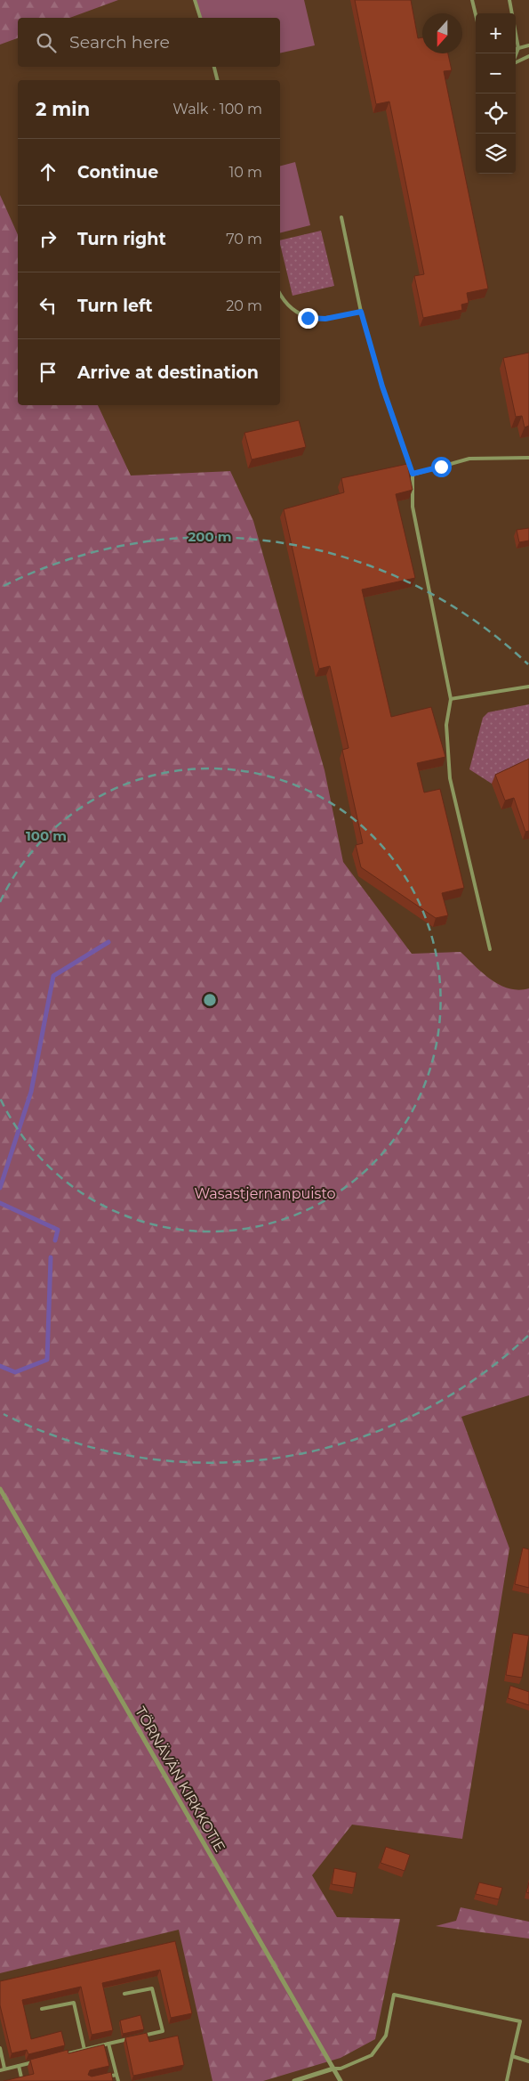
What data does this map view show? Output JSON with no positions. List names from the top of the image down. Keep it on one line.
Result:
{"streets":{"street":["TÖRNÄVÄN KIRKKOTIE"]},"parks":["Wasastjernanpuisto"],"north":"bottom","page":{"map_buttons":["+","−"],"search":"Search here","heading":["2 min","Walk · 100 m"],"list":[["Continue","10 m"],["Turn right","70 m"],["Turn left","20 m"],"Arrive at destination"]},"rings":["200 m","100 m"]}
